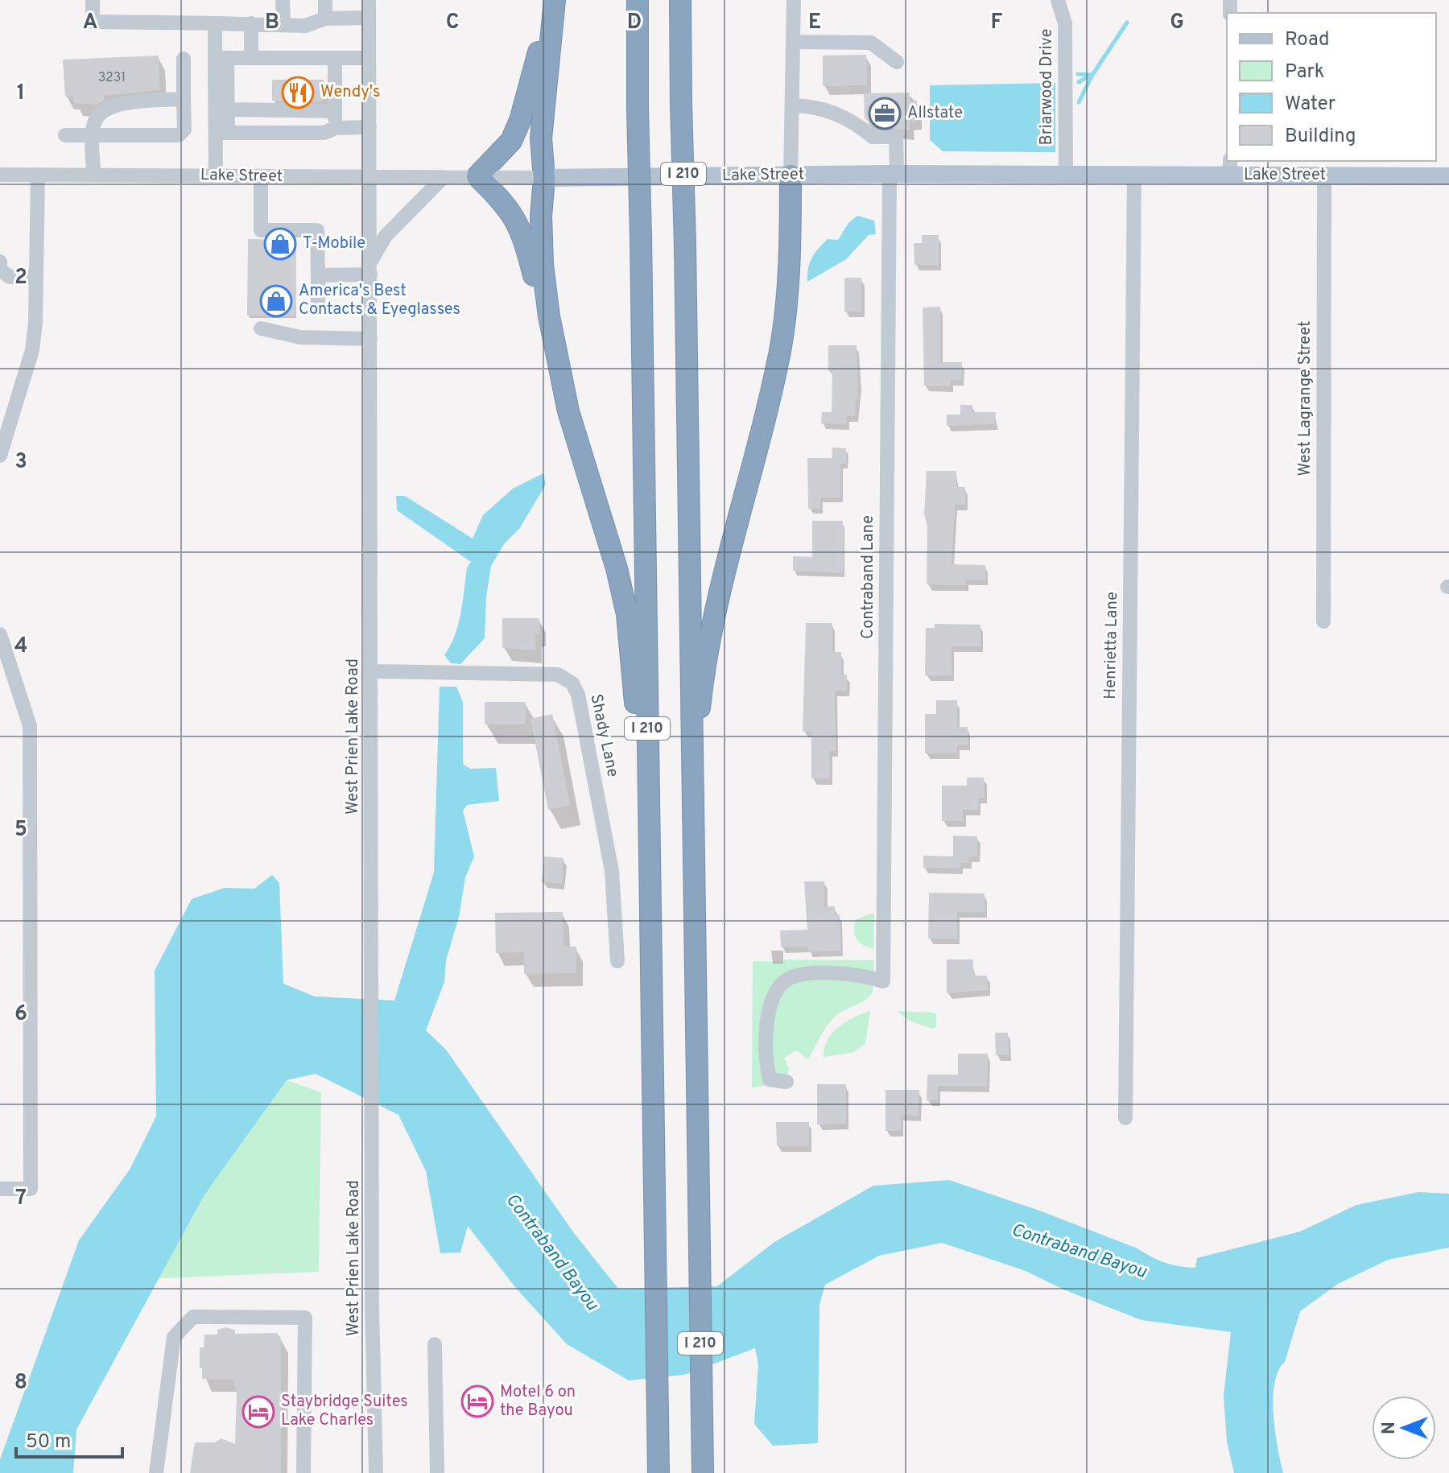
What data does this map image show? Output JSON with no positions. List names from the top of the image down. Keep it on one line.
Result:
{"streets":{"highway":["I 210"],"main road":["Lake Street"],"street":["Briarwood Drive","West Lagrange Street","Contraband Lane","Henrietta Lane","Shady Lane","West Prien Lake Road"]},"crossings":[["Briarwood Drive","Lake Street"],["Lake Street","West Lagrange Street"],["Lake Street","Contraband Lane"],["Lake Street","Henrietta Lane"],["Lake Street","West Prien Lake Road"],["Shady Lane","West Prien Lake Road"]],"water":["Contraband Bayou"],"places":{"restaurant":["Wendy's"],"office":["Allstate"],"shop":["T-Mobile","America's Best Contacts & Eyeglasses"],"hotel":["Motel 6 on the Bayou","Staybridge Suites Lake Charles"]},"house_numbers":["3231"],"legend":["Road","Park","Water","Building"],"scale_bar":"50 m","north":"left","grid":{"columns":["A","B","C","D","E","F","G"],"rows":["1","2","3","4","5","6","7","8"]}}
